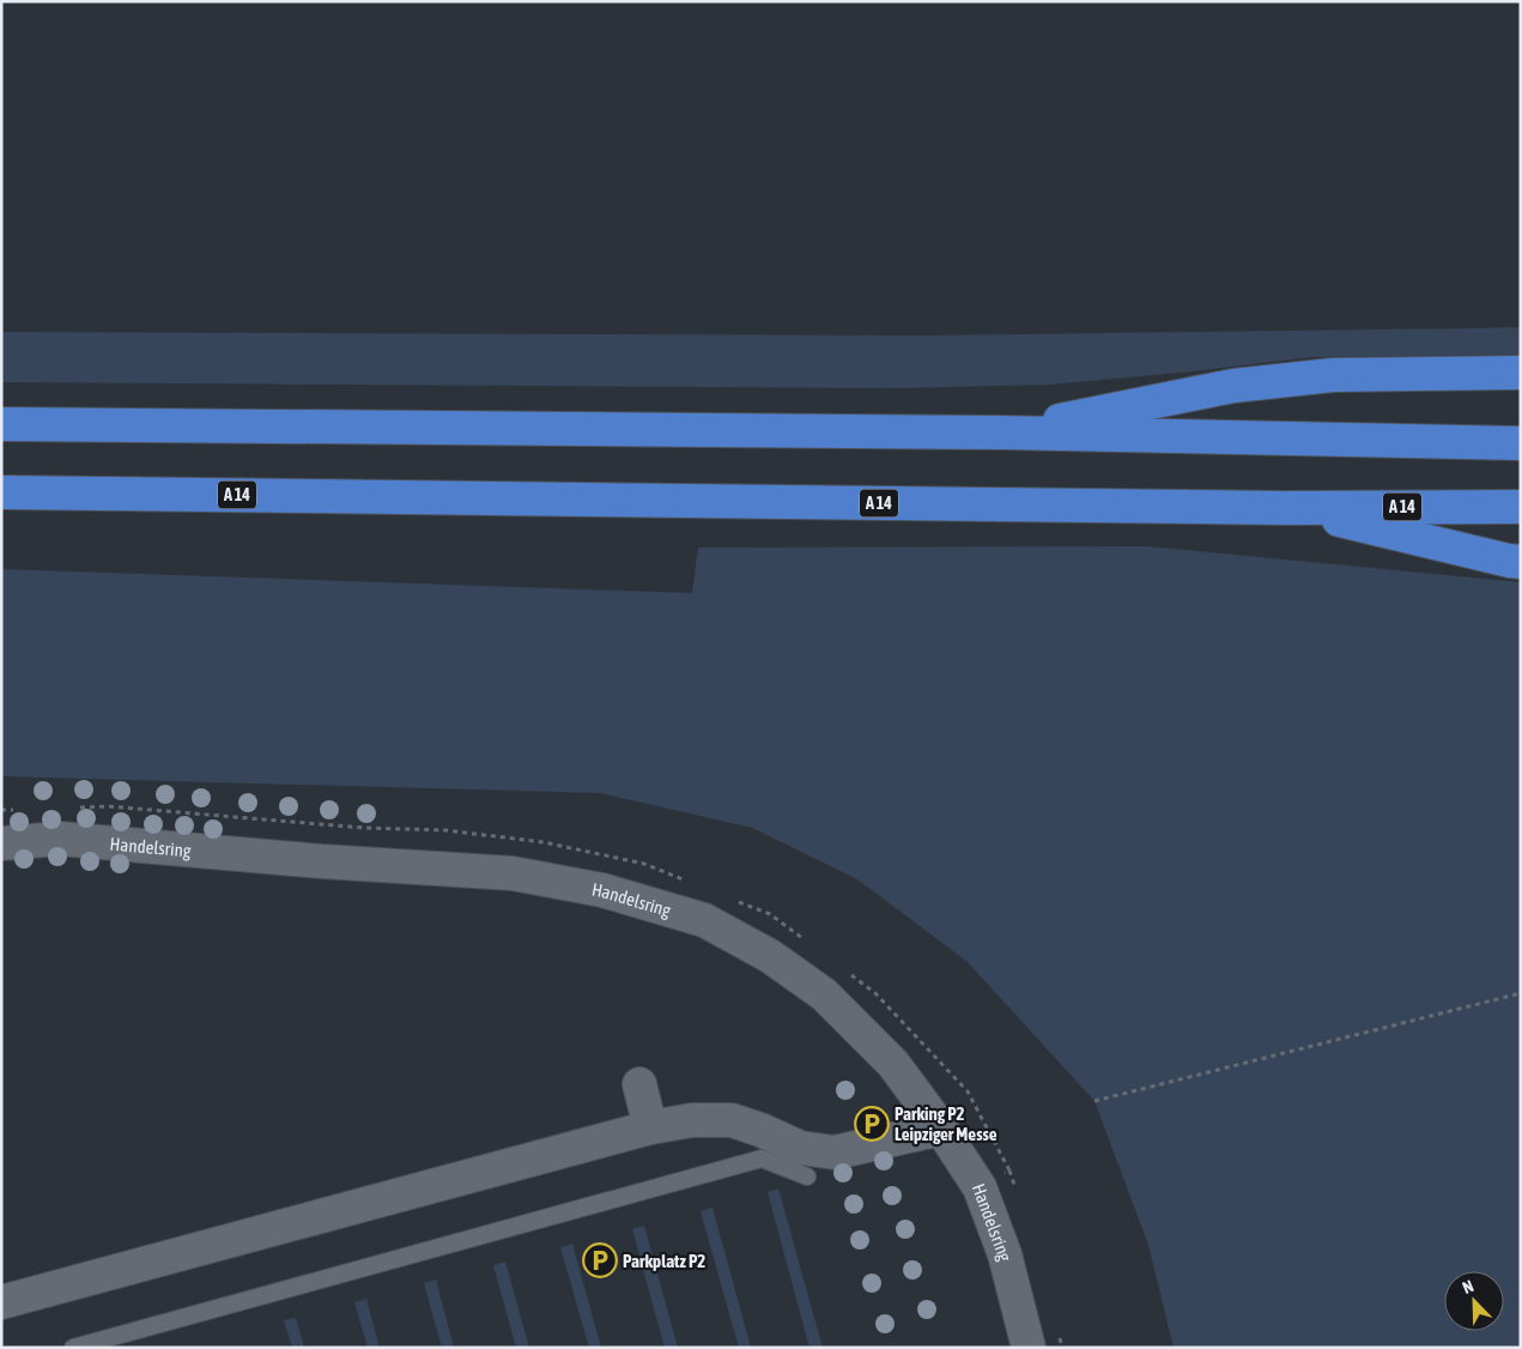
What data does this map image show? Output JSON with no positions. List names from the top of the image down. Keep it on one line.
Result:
{"streets":{"highway":["A 14"],"main road":["Handelsring"]},"places":{"parking":["Parking P2 Leipziger Messe","Parkplatz P2"]},"north":"top left"}
